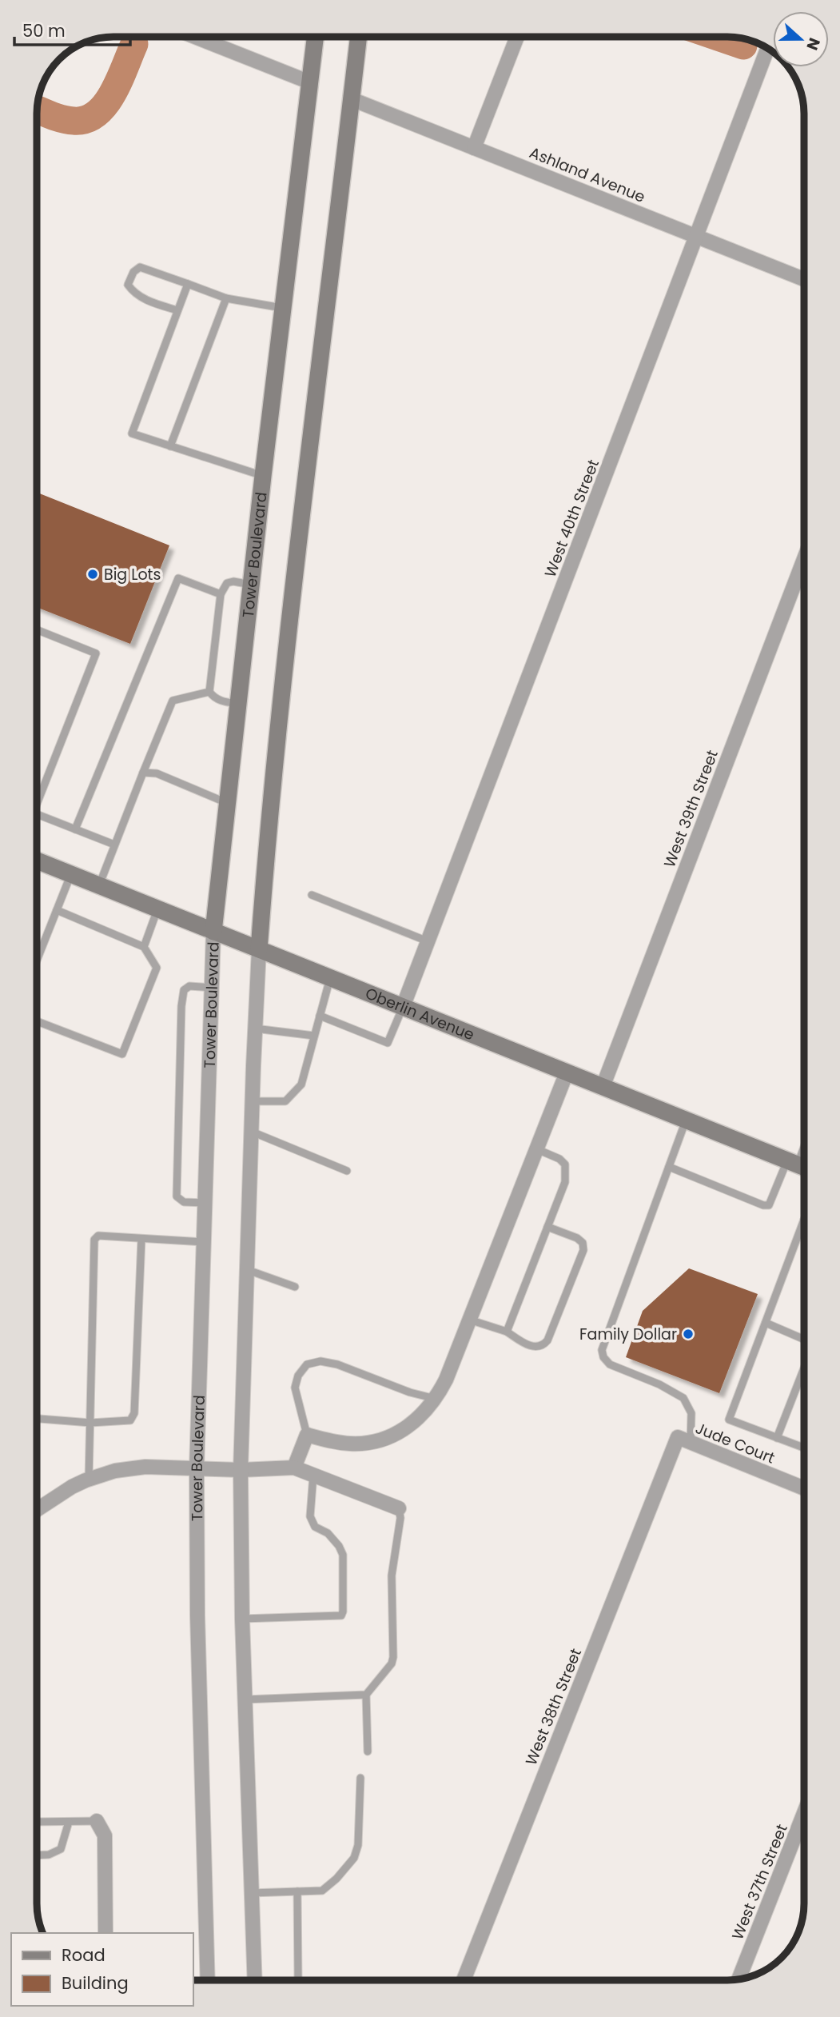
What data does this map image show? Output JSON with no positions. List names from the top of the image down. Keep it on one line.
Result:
{"streets":{"street":["Ashland Avenue","West 40th Street","Tower Boulevard","West 39th Street","Oberlin Avenue","Jude Court","West 38th Street","West 37th Street"]},"crossings":[["Ashland Avenue","West 40th Street"],["West 40th Street","Oberlin Avenue"],["Tower Boulevard","Oberlin Avenue"],["West 39th Street","Oberlin Avenue"],["Jude Court","West 38th Street"]],"places":["Big Lots","Family Dollar"],"legend":["Road","Building"],"scale_bar":"50 m","north":"right"}
